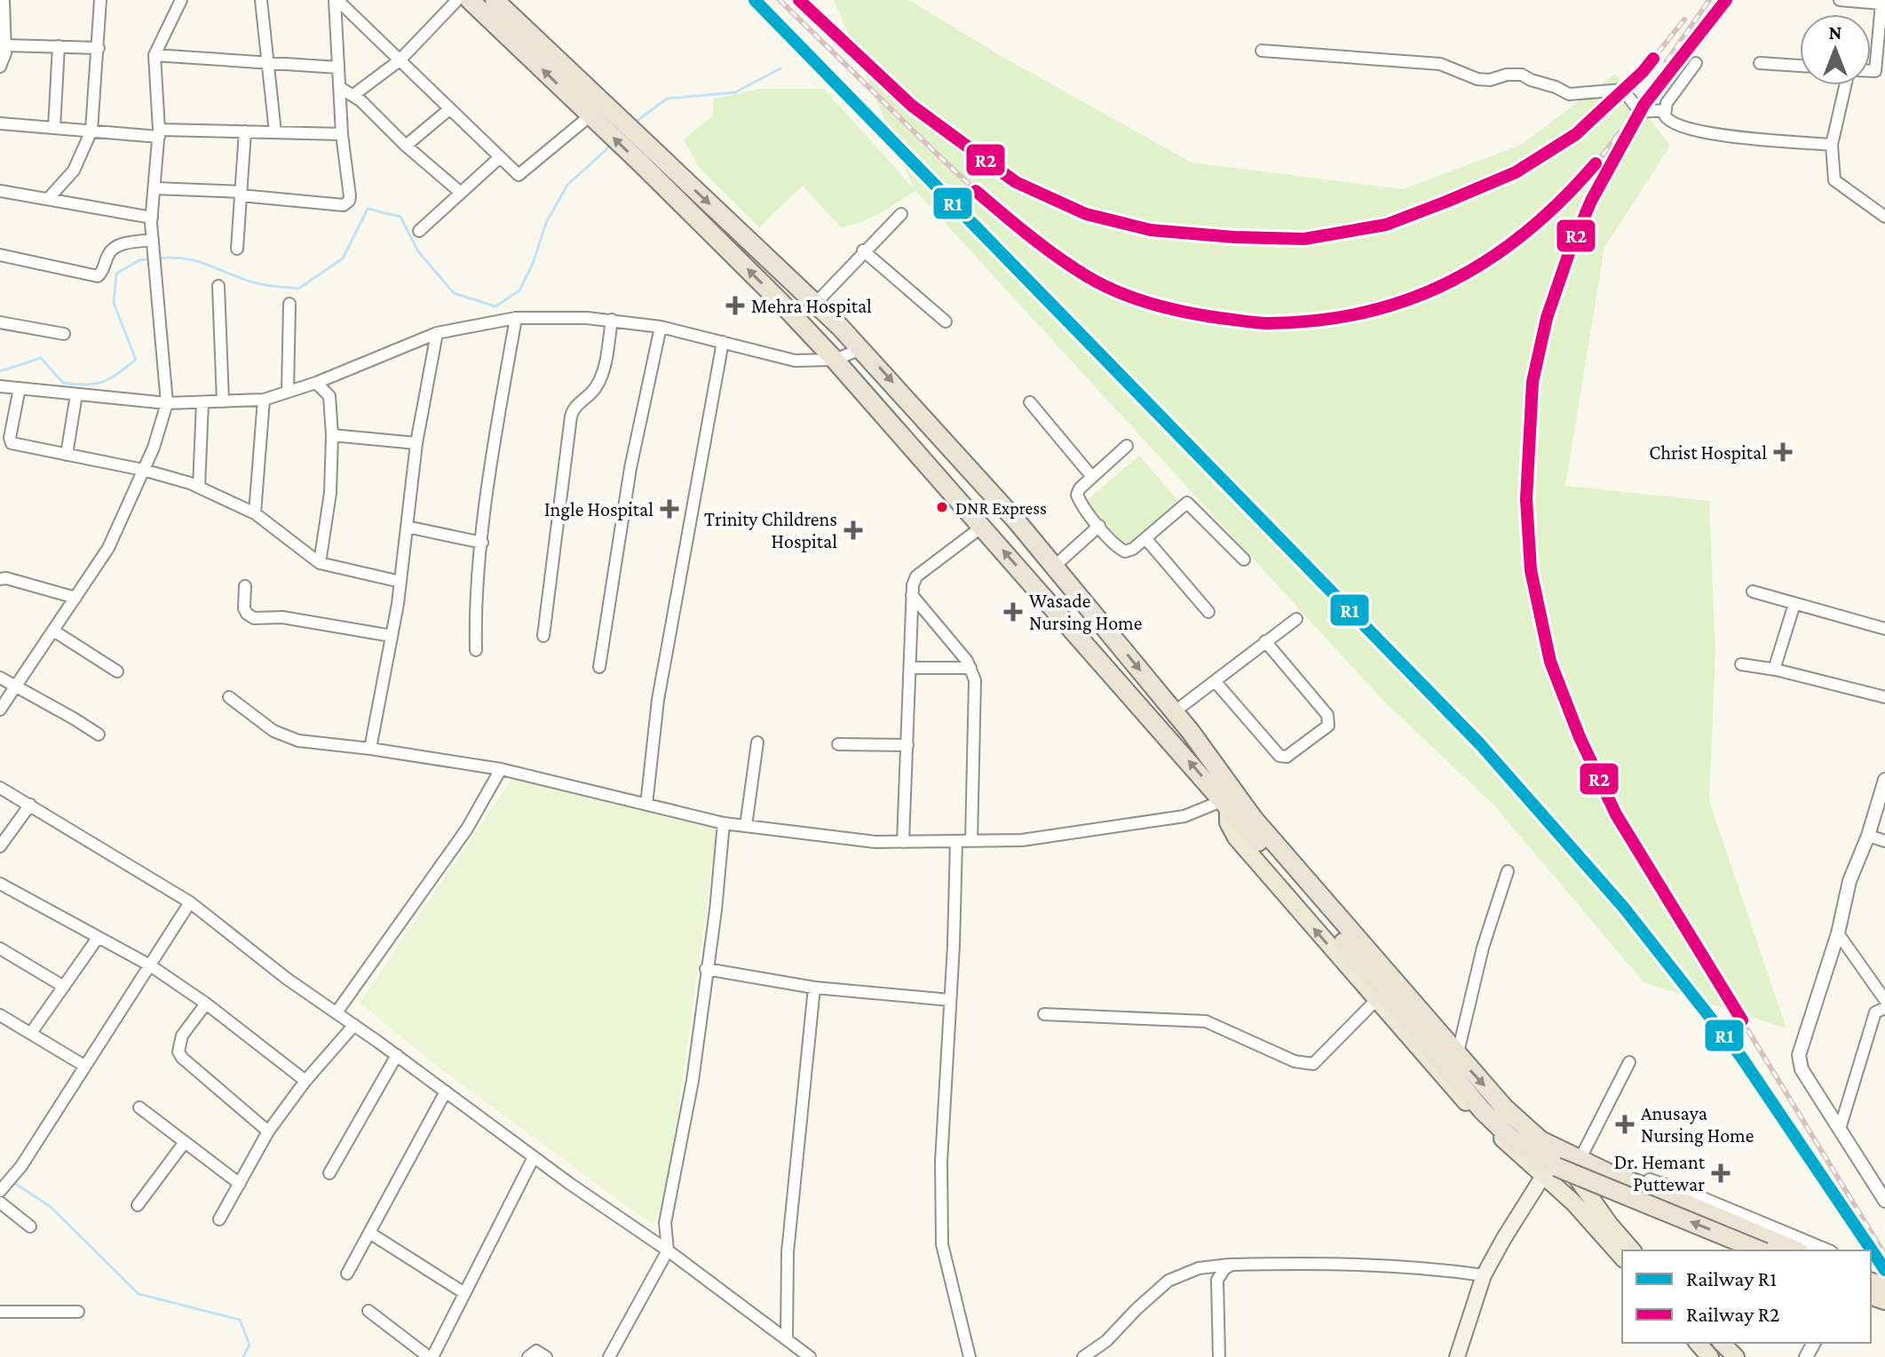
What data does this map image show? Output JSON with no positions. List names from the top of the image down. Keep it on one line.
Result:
{"places":{"health":["Mehra Hospital","Christ Hospital","Ingle Hospital","Trinity Childrens Hospital","Wasade Nursing Home","Anusaya Nursing Home","Dr. Hemant Puttewar"],"other":["DNR Express"]},"lines":["rail line R1","rail line R2"],"legend":["Railway R1","Railway R2"],"north":"top"}
